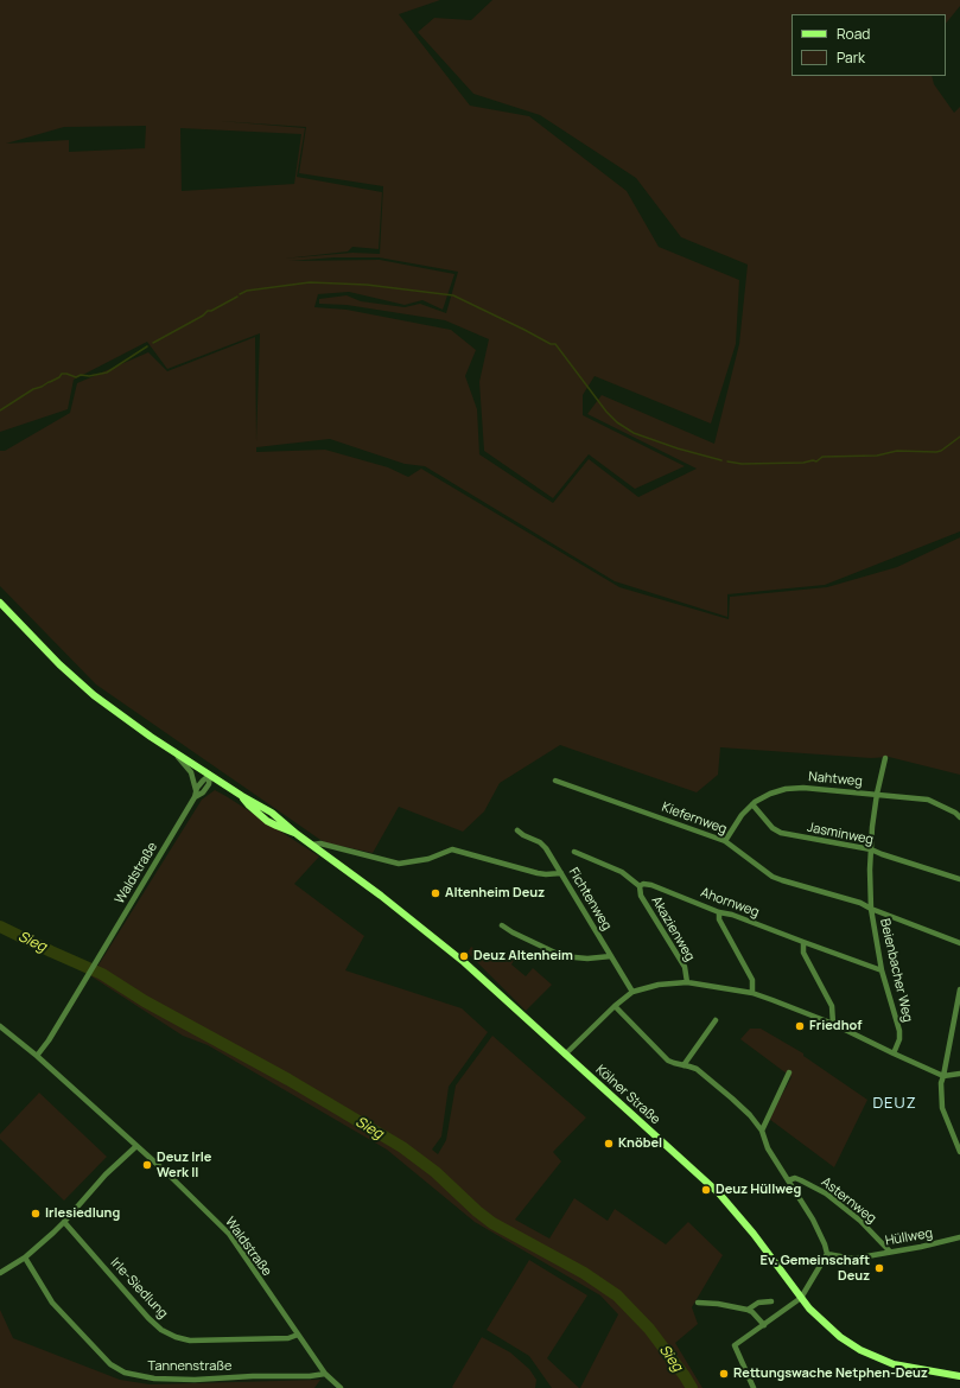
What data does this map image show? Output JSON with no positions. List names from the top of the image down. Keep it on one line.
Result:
{"streets":{"main road":["Kölner Straße"],"street":["Nahtweg","Kiefernweg","Jasminweg","Waldstraße","Fichtenweg","Ahornweg","Akazienweg","Beienbacher Weg","Asternweg","Hüllweg","Irle-Siedlung","Tannenstraße"]},"crossings":[["Nahtweg","Kiefernweg"],["Nahtweg","Jasminweg"],["Nahtweg","Beienbacher Weg"],["Kiefernweg","Beienbacher Weg"],["Jasminweg","Beienbacher Weg"],["Waldstraße","Kölner Straße"],["Waldstraße","Irle-Siedlung"],["Waldstraße","Tannenstraße"],["Ahornweg","Akazienweg"],["Ahornweg","Beienbacher Weg"],["Asternweg","Hüllweg"]],"districts":["DEUZ"],"water":["Sieg"],"places":["Altenheim Deuz","Deuz Altenheim","Friedhof","Knöbel","Deuz Irle Werk II","Deuz Hüllweg","Irlesiedlung","Ev. Gemeinschaft Deuz","Rettungswache Netphen-Deuz"],"legend":["Road","Park"]}
